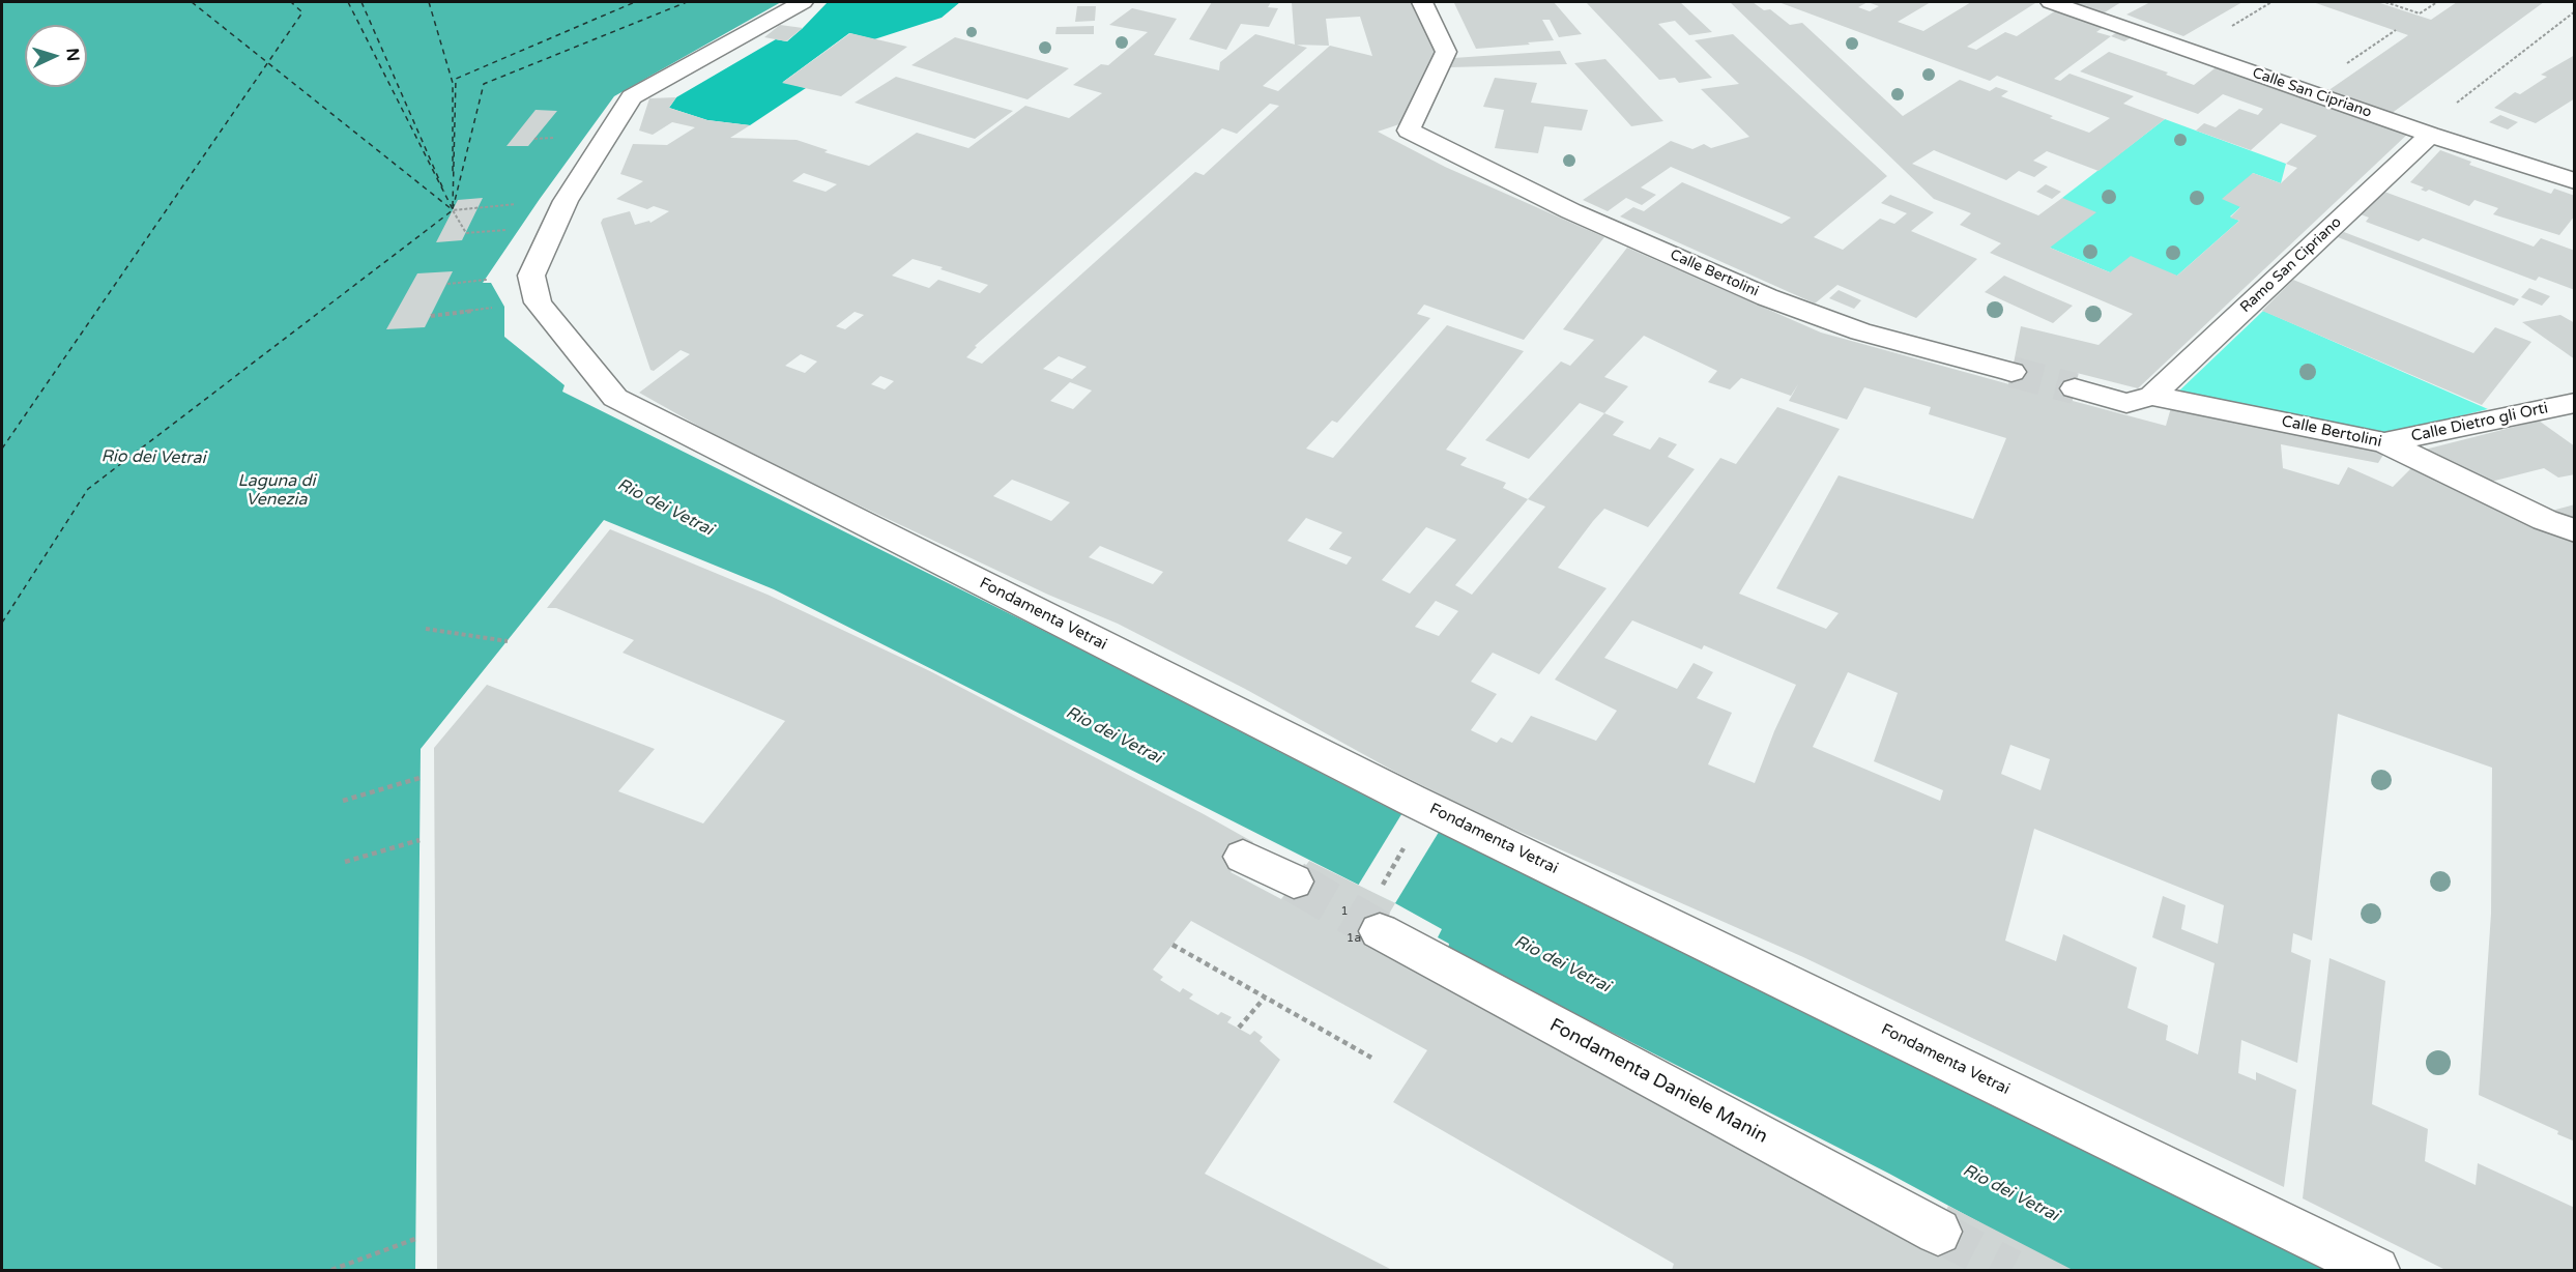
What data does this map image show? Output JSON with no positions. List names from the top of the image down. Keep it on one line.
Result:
{"streets":{"street":["Calle San Cipriano","Ramo San Cipriano","Calle Bertolini","Calle Dietro gli Orti","Fondamenta Vetrai","Fondamenta Daniele Manin"]},"crossings":[["Calle San Cipriano","Ramo San Cipriano"],["Ramo San Cipriano","Calle Bertolini"],["Calle Bertolini","Calle Dietro gli Orti"]],"water":["Rio dei Vetrai","Laguna di Venezia"],"house_numbers":["1","1a"],"north":"right"}
